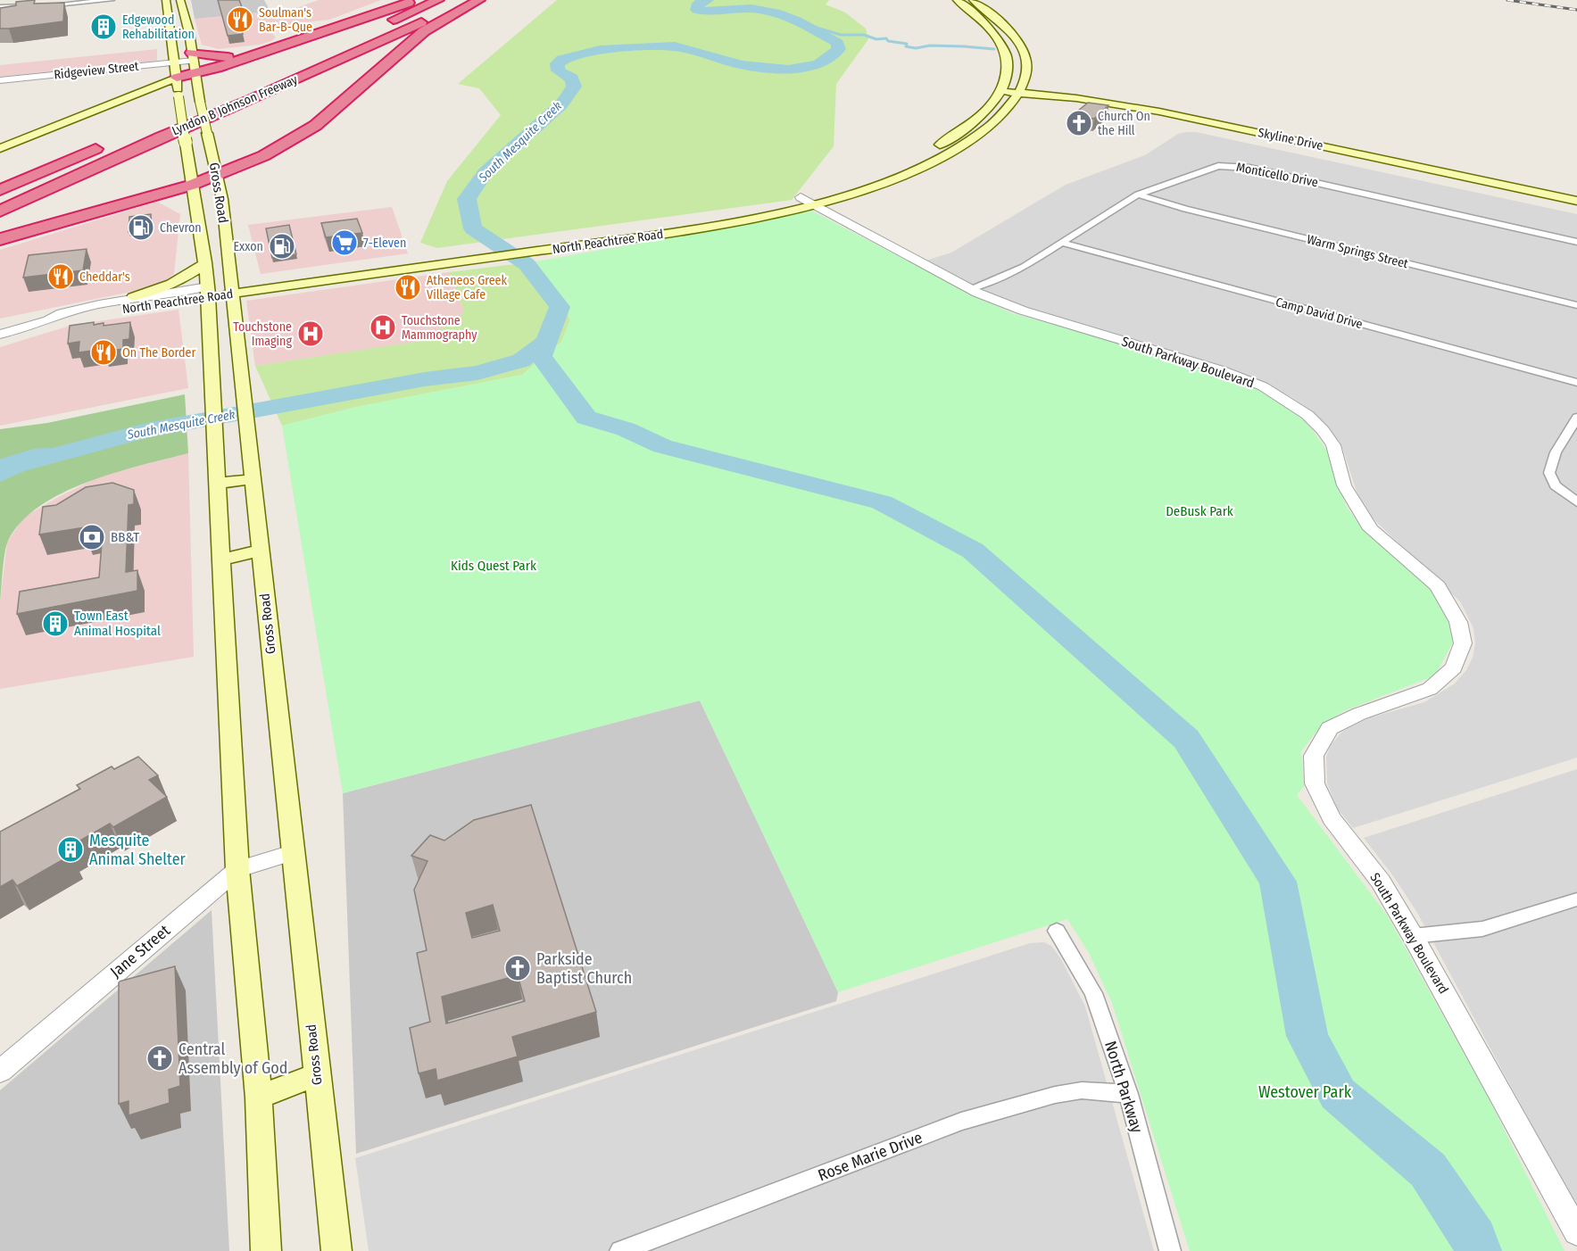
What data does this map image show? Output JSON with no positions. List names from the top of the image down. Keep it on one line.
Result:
{"streets":{"highway":["Lyndon B Johnson Freeway"],"main road":["Skyline Drive","Gross Road","North Peachtree Road"],"street":["Ridgeview Street","Monticello Drive","Warm Springs Street","Camp David Drive","South Parkway Boulevard","Jane Street","North Parkway","Rose Marie Drive"]},"crossings":[["Ridgeview Street","Gross Road"],["Skyline Drive","North Peachtree Road"],["Monticello Drive","Warm Springs Street"],["Monticello Drive","Camp David Drive"],["Monticello Drive","South Parkway Boulevard"],["Gross Road","North Peachtree Road"],["Gross Road","Jane Street"],["North Peachtree Road","South Parkway Boulevard"],["North Parkway","Rose Marie Drive"]],"water":["South Mesquite Creek"],"parks":["DeBusk Park","Kids Quest Park","Westover Park"],"places":{"restaurant":["Soulman's Bar-B-Que","Cheddar's","Atheneos Greek Village Cafe","On The Border"],"building":["Edgewood Rehabilitation","Town East Animal Hospital","Mesquite Animal Shelter"],"church":["Church On the Hill","Parkside Baptist Church","Central Assembly of God"],"fuel station":["Chevron","Exxon"],"supermarket":["7-Eleven"],"hospital":["Touchstone Mammography","Touchstone Imaging"],"bank":["BB&T"]}}
